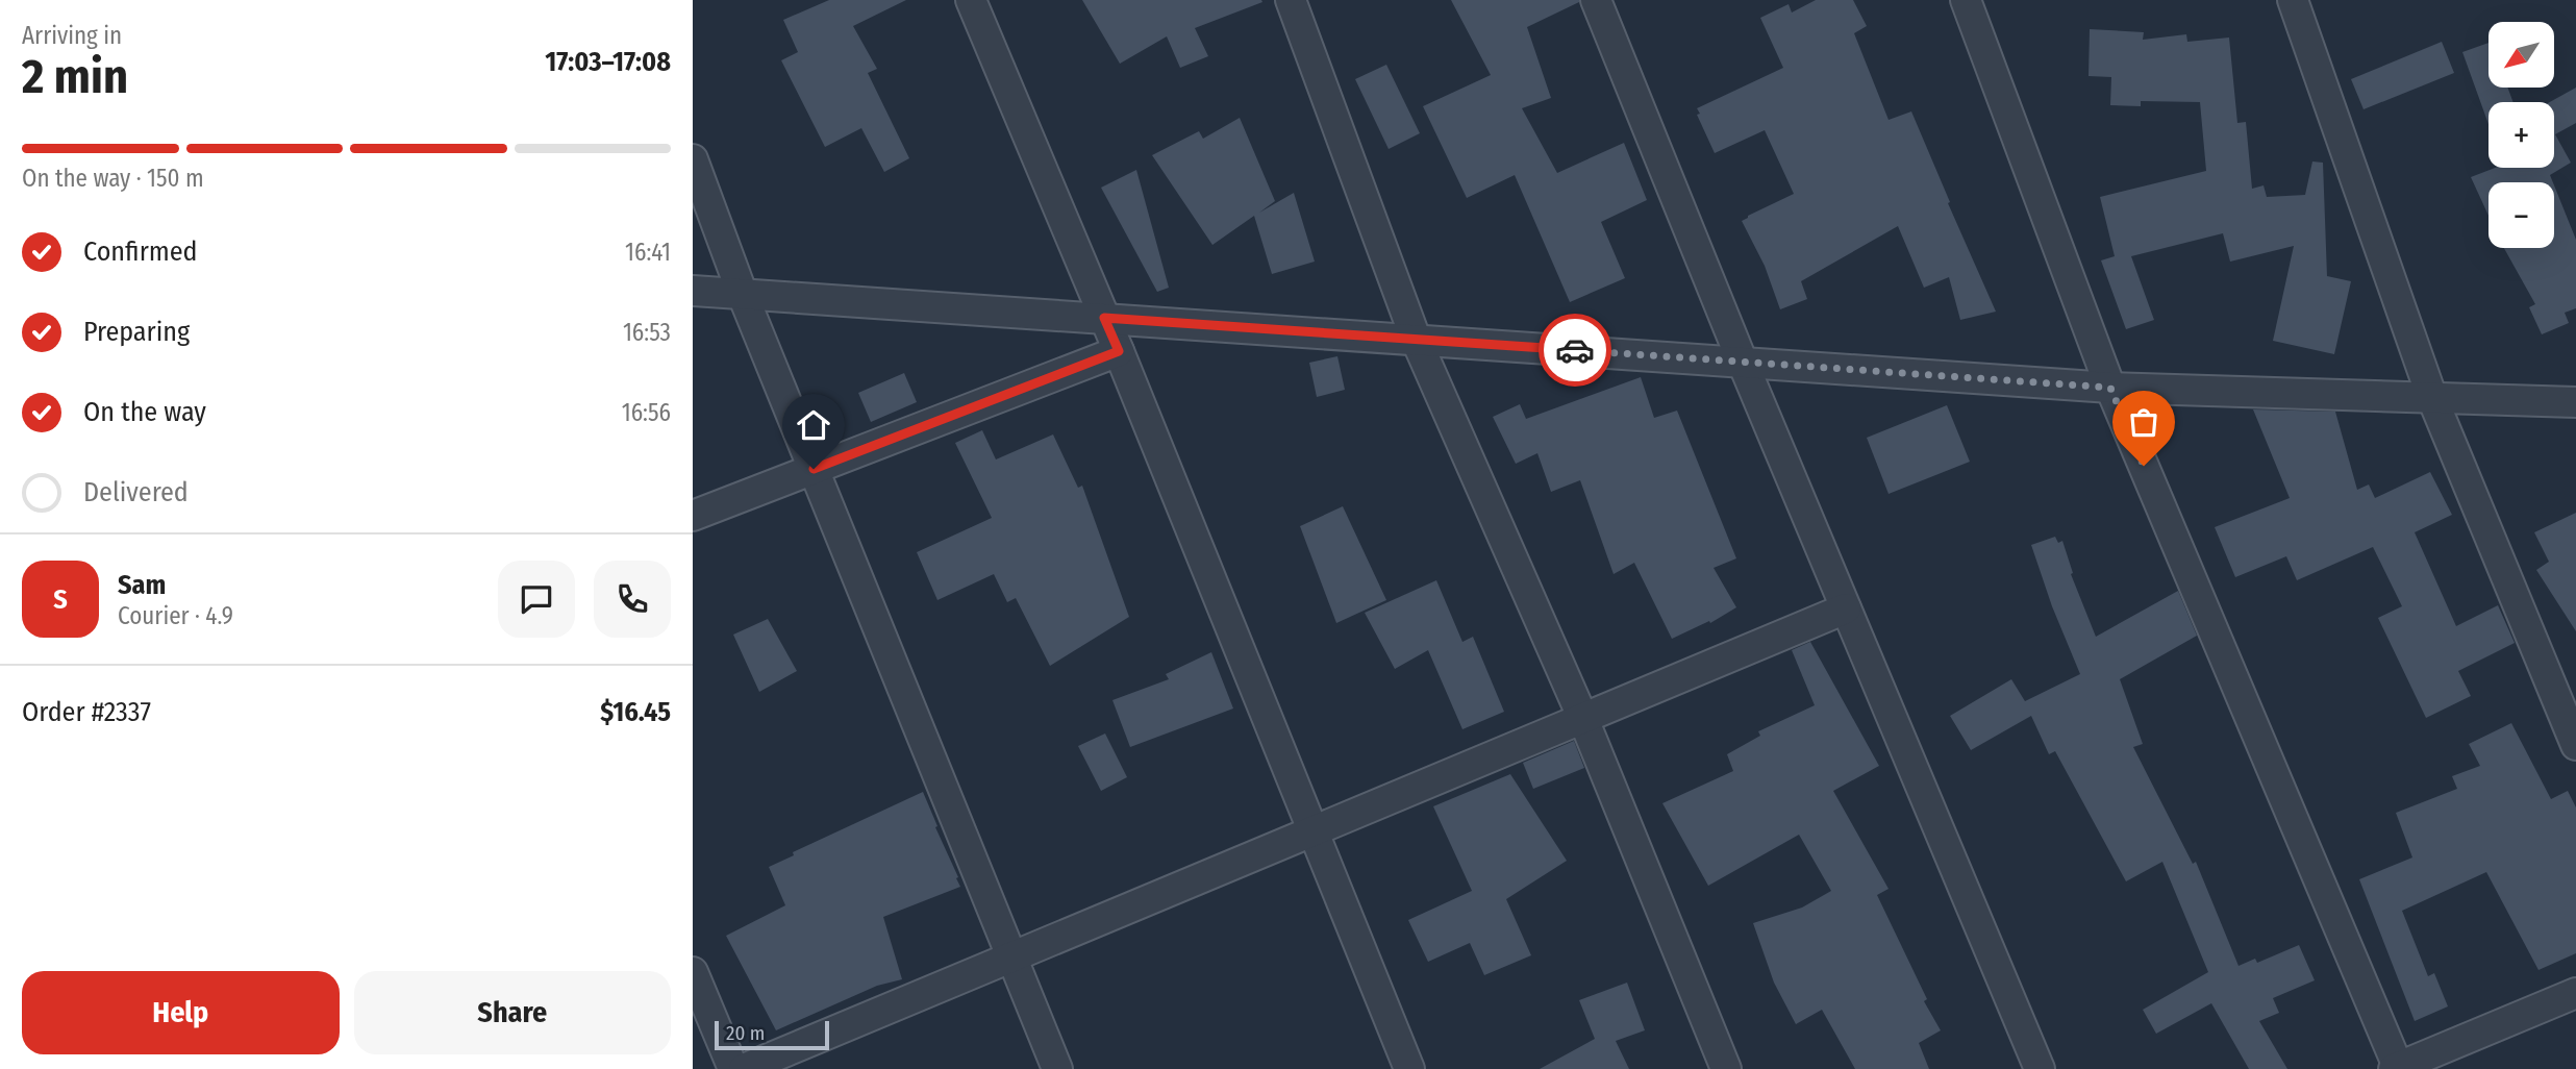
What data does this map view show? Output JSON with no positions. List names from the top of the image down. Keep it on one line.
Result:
{"scale_bar":"20 m","north":"bottom left","page":{"heading":["2 min","Arriving in","17:03–17:08"],"panel":["Sam","Courier · 4.9","Order #2337","$16.45"],"map_buttons":["+","−"],"bar":"On the way · 150 m","list":[["Confirmed","16:41"],["Preparing","16:53"],["On the way","16:56"],"Delivered"],"round":"S","buttons":["Help","Share"],"scale":"20 m"}}
